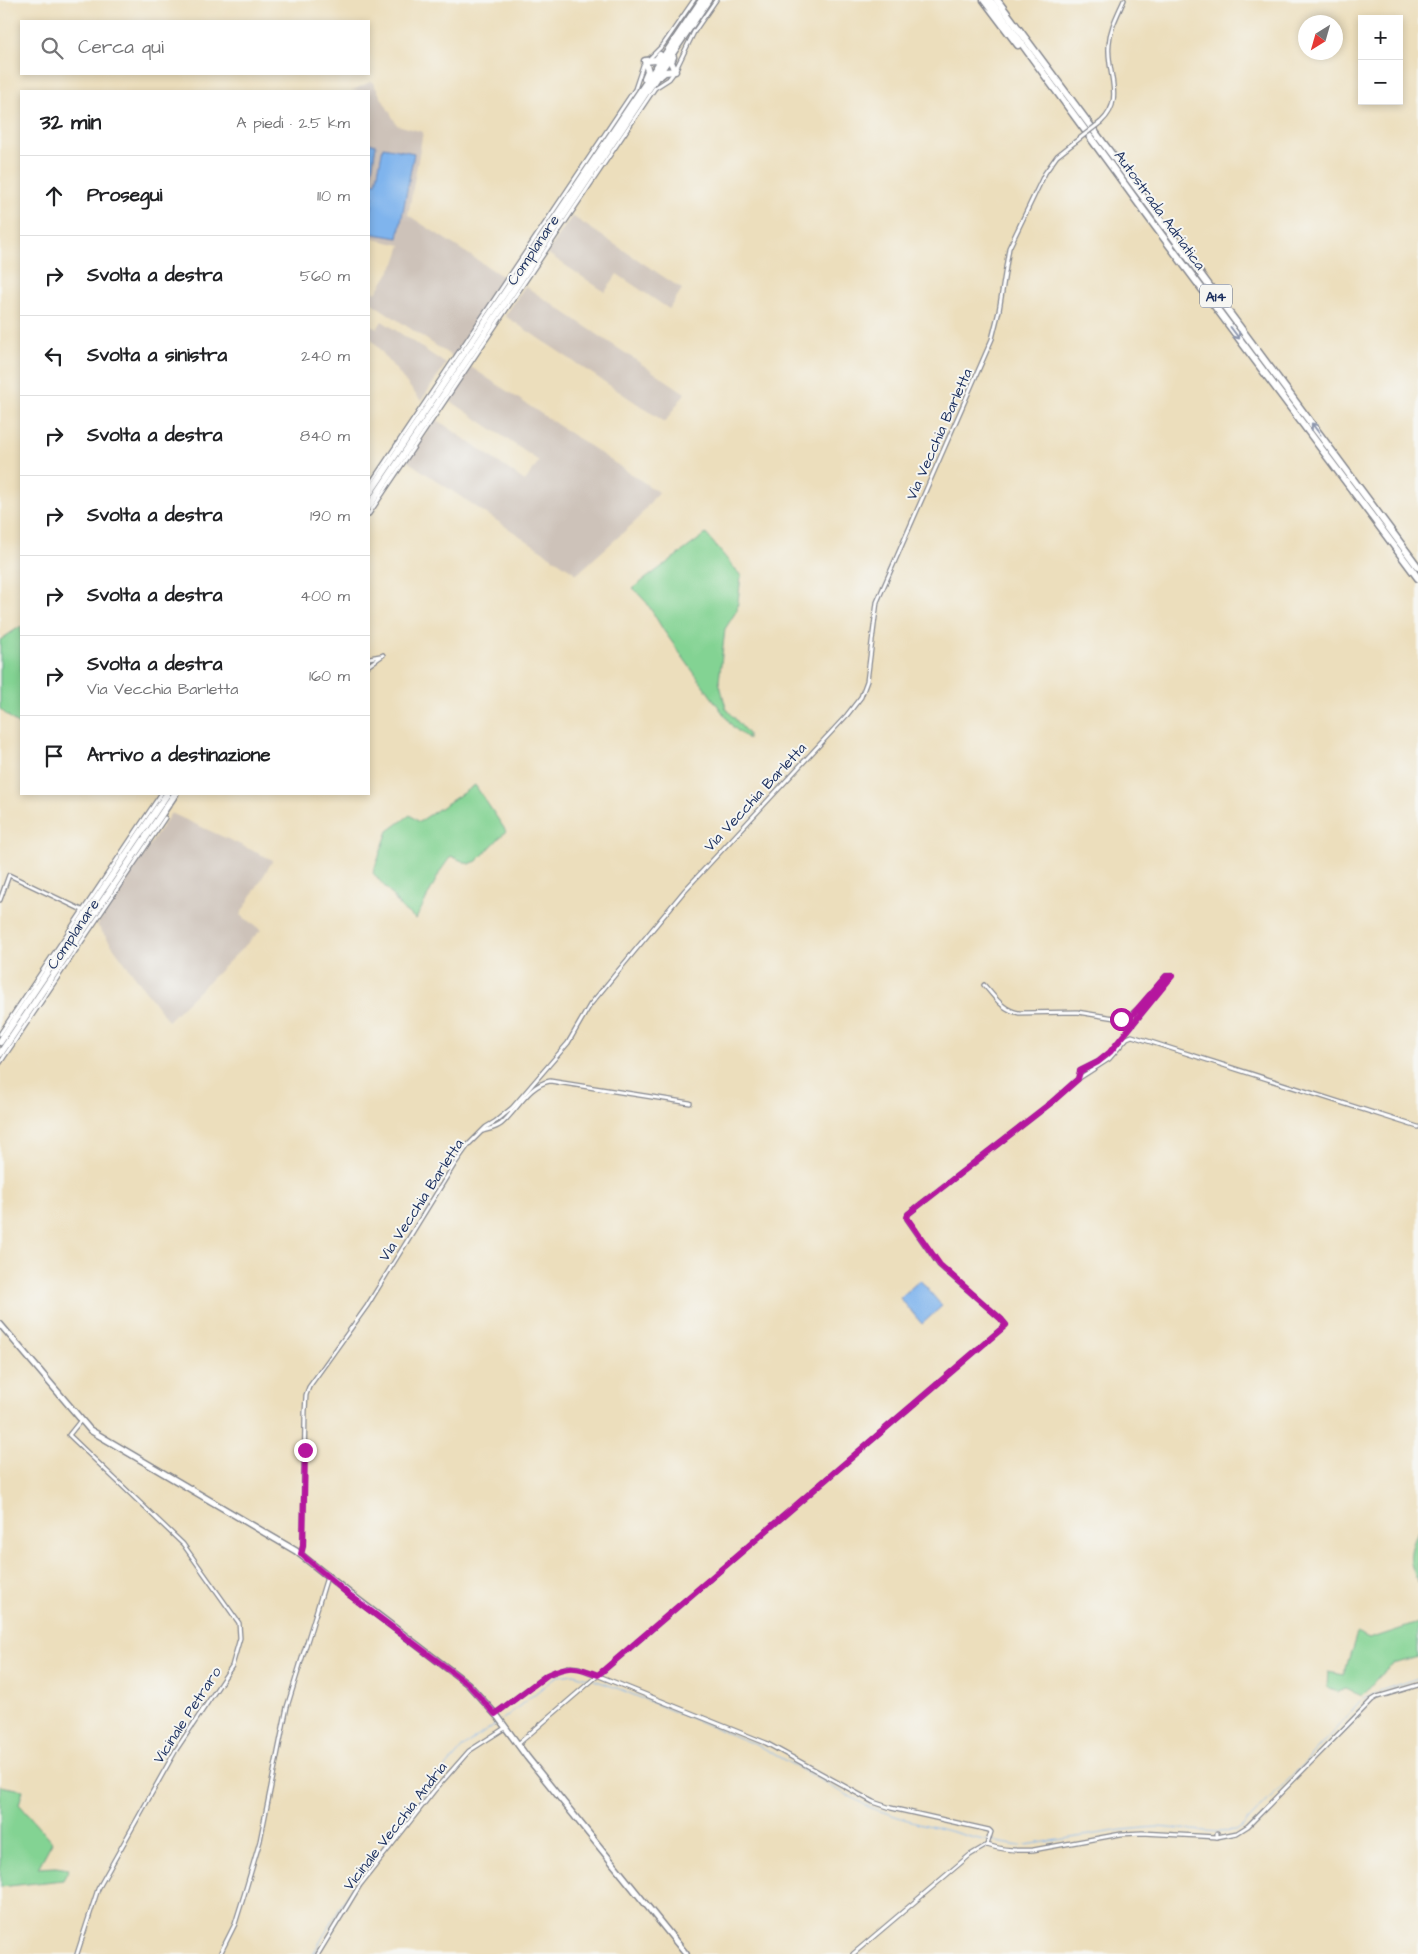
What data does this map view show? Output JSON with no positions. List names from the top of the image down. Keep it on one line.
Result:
{"streets":{"highway":["Autostrada Adriatica","A14"],"street":["Complanare","Via Vecchia Barletta","Vicinale Petraro","Vicinale Vecchia Andria"]},"crossings":[["Autostrada Adriatica","A14"]],"north":"bottom left","page":{"map_buttons":["+","−"],"search":"Cerca qui","heading":["32 min","A piedi · 2.5 km"],"list":[["Prosegui","110 m"],["Svolta a destra","560 m"],["Svolta a sinistra","240 m"],["Svolta a destra","840 m"],["Svolta a destra","190 m"],["Svolta a destra","400 m"],["Svolta a destra","Via Vecchia Barletta","160 m"],"Arrivo a destinazione"]}}
